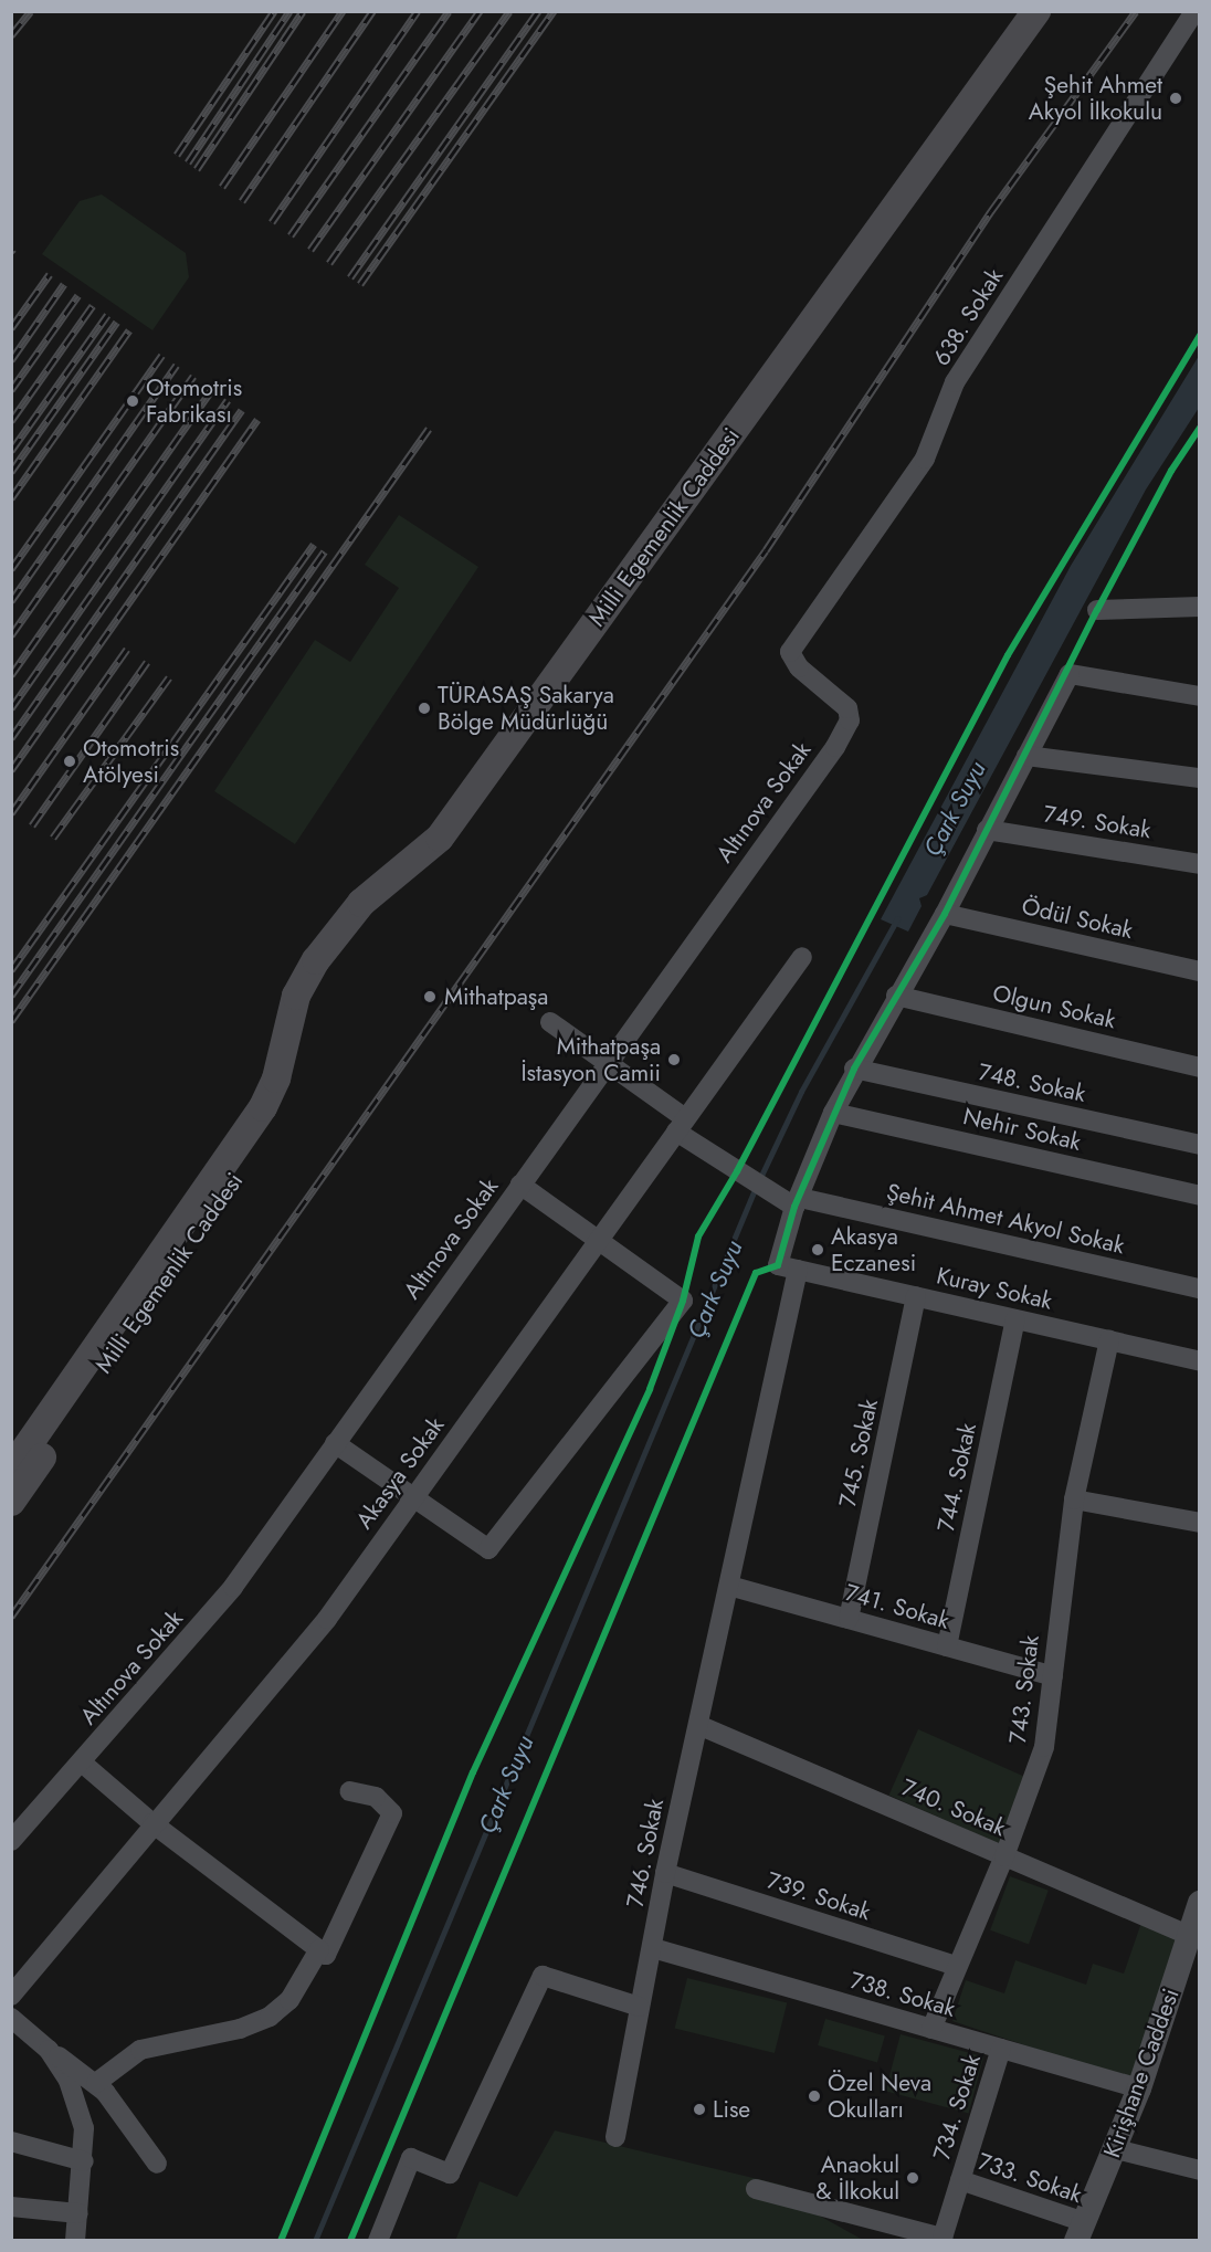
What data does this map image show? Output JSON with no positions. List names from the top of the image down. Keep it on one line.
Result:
{"streets":{"main road":["Milli Egemenlik Caddesi"],"street":["638. Sokak","Altınova Sokak","749. Sokak","Ödül Sokak","Olgun Sokak","748. Sokak","Nehir Sokak","Şehit Ahmet Akyol Sokak","Kuray Sokak","745. Sokak","Akasya Sokak","744. Sokak","741. Sokak","743. Sokak","740. Sokak","746. Sokak","739. Sokak","738. Sokak","Kirişhane Caddesi","734. Sokak","733. Sokak"]},"crossings":[["638. Sokak","Altınova Sokak"],["Altınova Sokak","Şehit Ahmet Akyol Sokak"],["Şehit Ahmet Akyol Sokak","Kuray Sokak"],["Şehit Ahmet Akyol Sokak","Akasya Sokak"],["Kuray Sokak","745. Sokak"],["Kuray Sokak","744. Sokak"],["Kuray Sokak","743. Sokak"],["Kuray Sokak","746. Sokak"],["745. Sokak","741. Sokak"],["744. Sokak","741. Sokak"],["741. Sokak","743. Sokak"],["741. Sokak","746. Sokak"],["743. Sokak","740. Sokak"],["743. Sokak","739. Sokak"],["743. Sokak","738. Sokak"],["740. Sokak","746. Sokak"],["740. Sokak","Kirişhane Caddesi"],["746. Sokak","739. Sokak"],["746. Sokak","738. Sokak"],["738. Sokak","Kirişhane Caddesi"],["738. Sokak","734. Sokak"],["Kirişhane Caddesi","733. Sokak"],["734. Sokak","733. Sokak"]],"water":["Çark Suyu"],"places":["Şehit Ahmet Akyol İlkokulu","Otomotris Fabrikası","TÜRASAŞ Sakarya Bölge Müdürlüğü","Otomotris Atölyesi","Mithatpaşa","Mithatpaşa İstasyon Camii","Akasya Eczanesi","Özel Neva Okulları","Lise","Anaokul & İlkokul"]}
